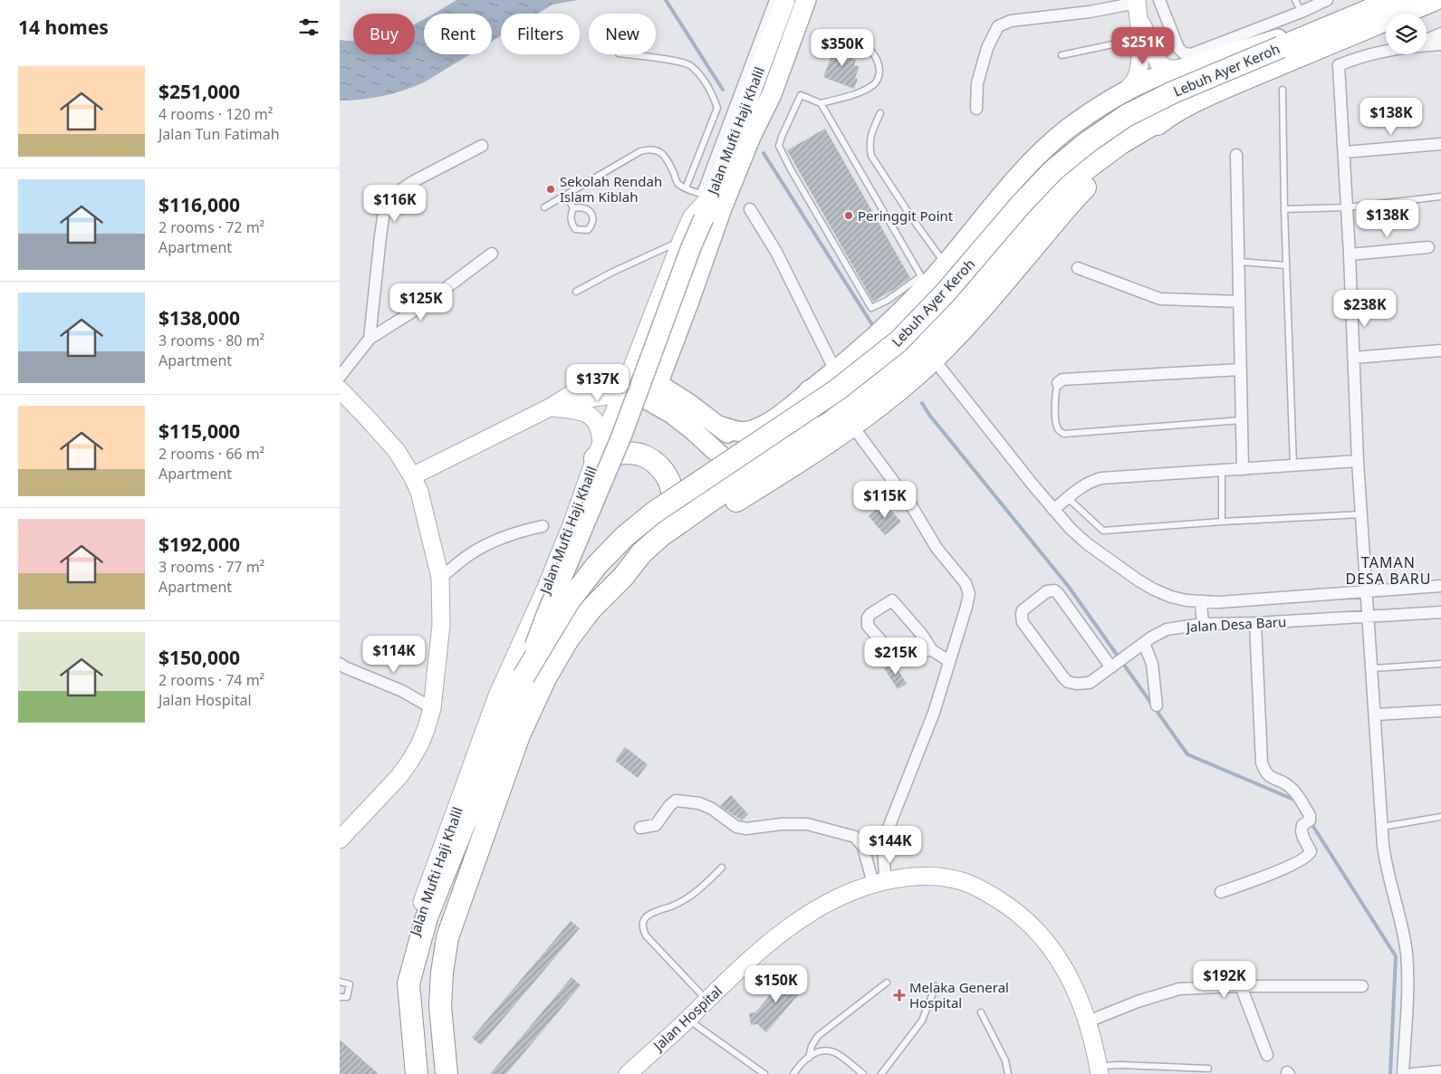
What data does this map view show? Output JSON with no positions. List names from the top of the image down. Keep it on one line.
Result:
{"streets":{"highway":["Lebuh Ayer Keroh","Jalan Mufti Haji Khalil"],"street":["Jalan Desa Baru","Jalan Hospital"]},"crossings":[["Lebuh Ayer Keroh","Jalan Mufti Haji Khalil"]],"districts":["TAMAN DESA BARU"],"places":{"other":["Sekolah Rendah Islam Kiblah","Peringgit Point"],"health":["Melaka General Hospital"]},"page":{"heading":"14 homes","chip":["Buy","Rent","Filters","New"],"price":["$251K","$350K","$138K","$116K","$138K","$125K","$238K","$137K","$115K","$114K","$215K","$144K","$192K","$150K"],"list":[{"name":"$251,000","note":"4 rooms · 120 m² · Jalan Tun Fatimah"},{"name":"$116,000","note":"2 rooms · 72 m² · Apartment"},{"name":"$138,000","note":"3 rooms · 80 m² · Apartment"},{"name":"$115,000","note":"2 rooms · 66 m² · Apartment"},{"name":"$192,000","note":"3 rooms · 77 m² · Apartment"},{"name":"$150,000","note":"2 rooms · 74 m² · Jalan Hospital"}]}}
